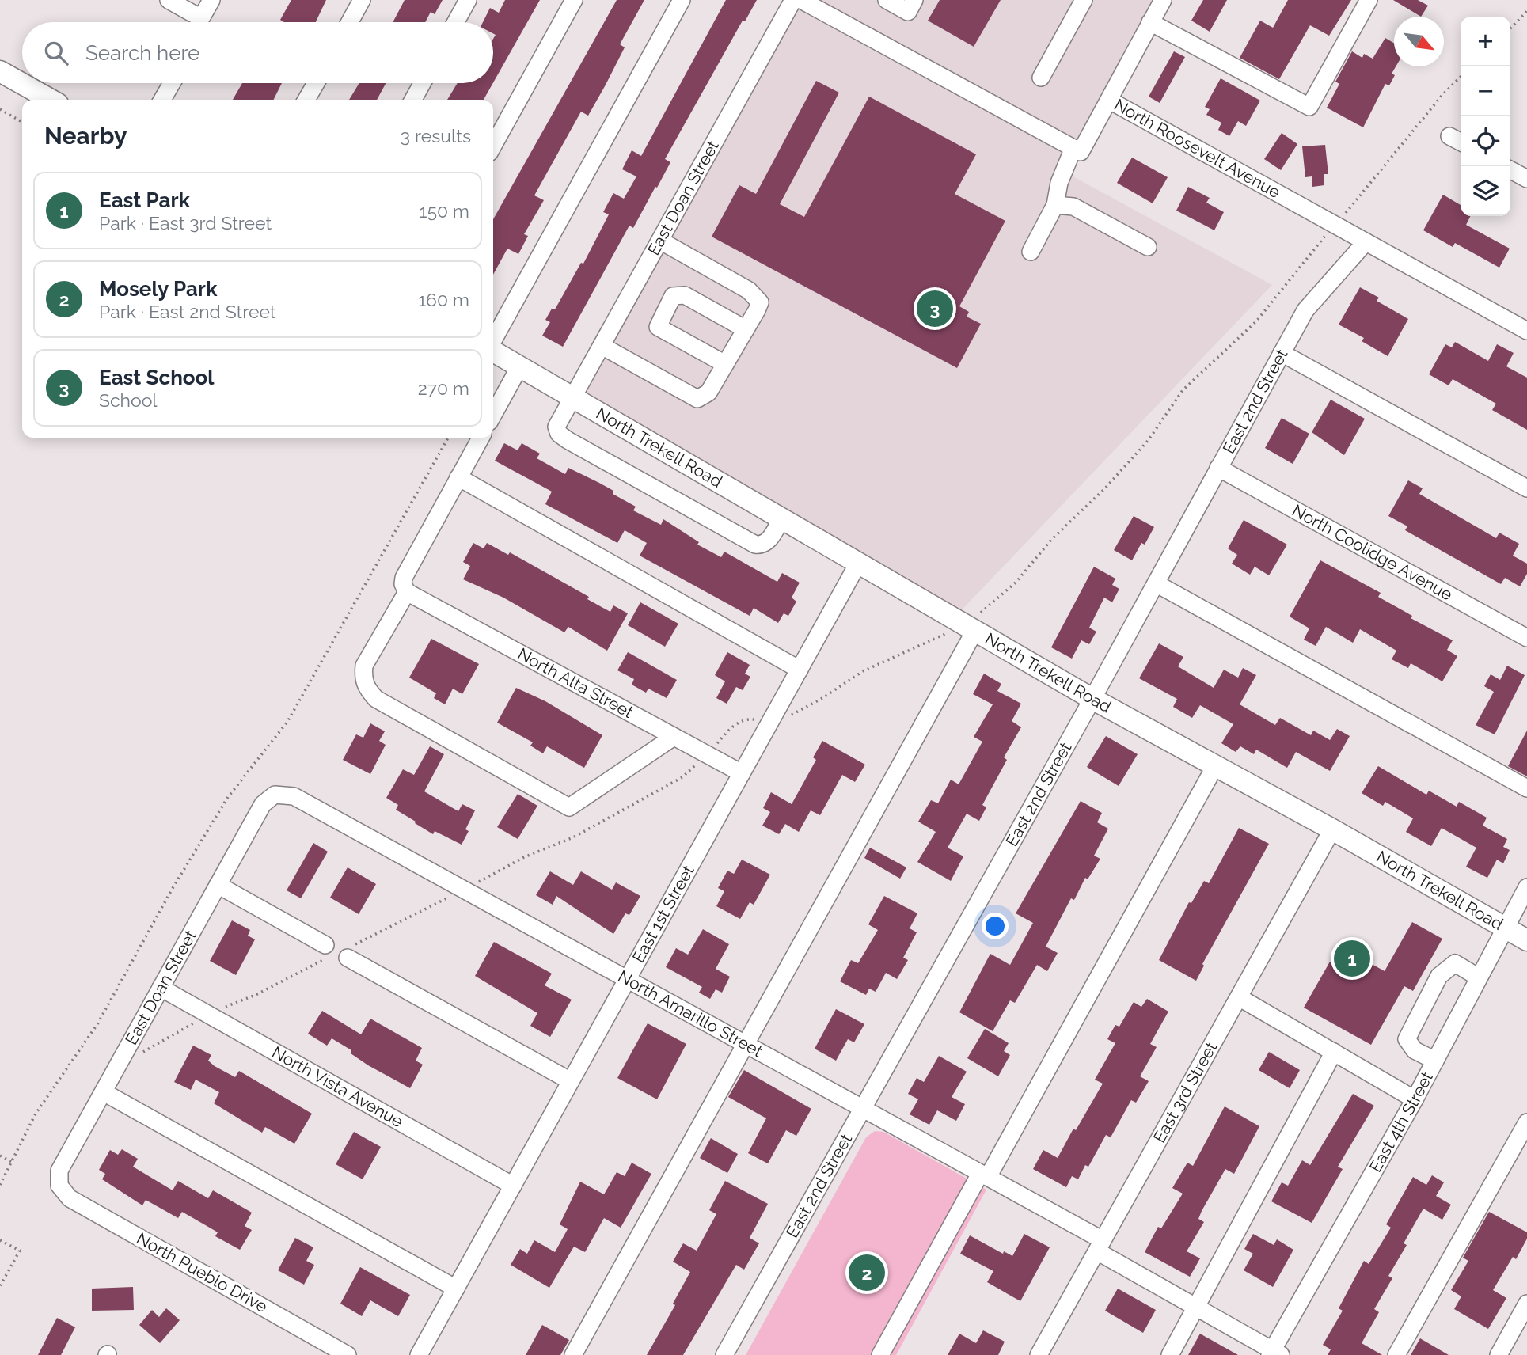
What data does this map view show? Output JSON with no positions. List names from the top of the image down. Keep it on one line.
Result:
{"streets":{"main road":["North Trekell Road"],"street":["North Roosevelt Avenue","East Doan Street","East 2nd Street","North Coolidge Avenue","North Alta Street","East 1st Street","North Amarillo Street","North Vista Avenue","East 3rd Street","East 4th Street","North Pueblo Drive"]},"crossings":[["North Roosevelt Avenue","East 2nd Street"],["East Doan Street","North Trekell Road"],["East Doan Street","North Amarillo Street"],["East Doan Street","North Vista Avenue"],["East Doan Street","North Pueblo Drive"],["East 2nd Street","North Trekell Road"],["East 2nd Street","North Coolidge Avenue"],["East 2nd Street","North Amarillo Street"],["North Trekell Road","East 1st Street"],["North Trekell Road","East 3rd Street"],["North Trekell Road","East 4th Street"],["North Alta Street","East 1st Street"],["East 1st Street","North Amarillo Street"],["East 1st Street","North Vista Avenue"],["North Amarillo Street","East 3rd Street"],["North Amarillo Street","East 4th Street"]],"north":"bottom right","page":{"map_buttons":["+","−"],"search":"Search here","heading":["Nearby","3 results"],"list":[{"mark":"1","name":"East Park","note":"Park · East 3rd Street","value":"150 m"},{"mark":"2","name":"Mosely Park","note":"Park · East 2nd Street","value":"160 m"},{"mark":"3","name":"East School","note":"School","value":"270 m"}],"pins":["3","1","2"]}}
